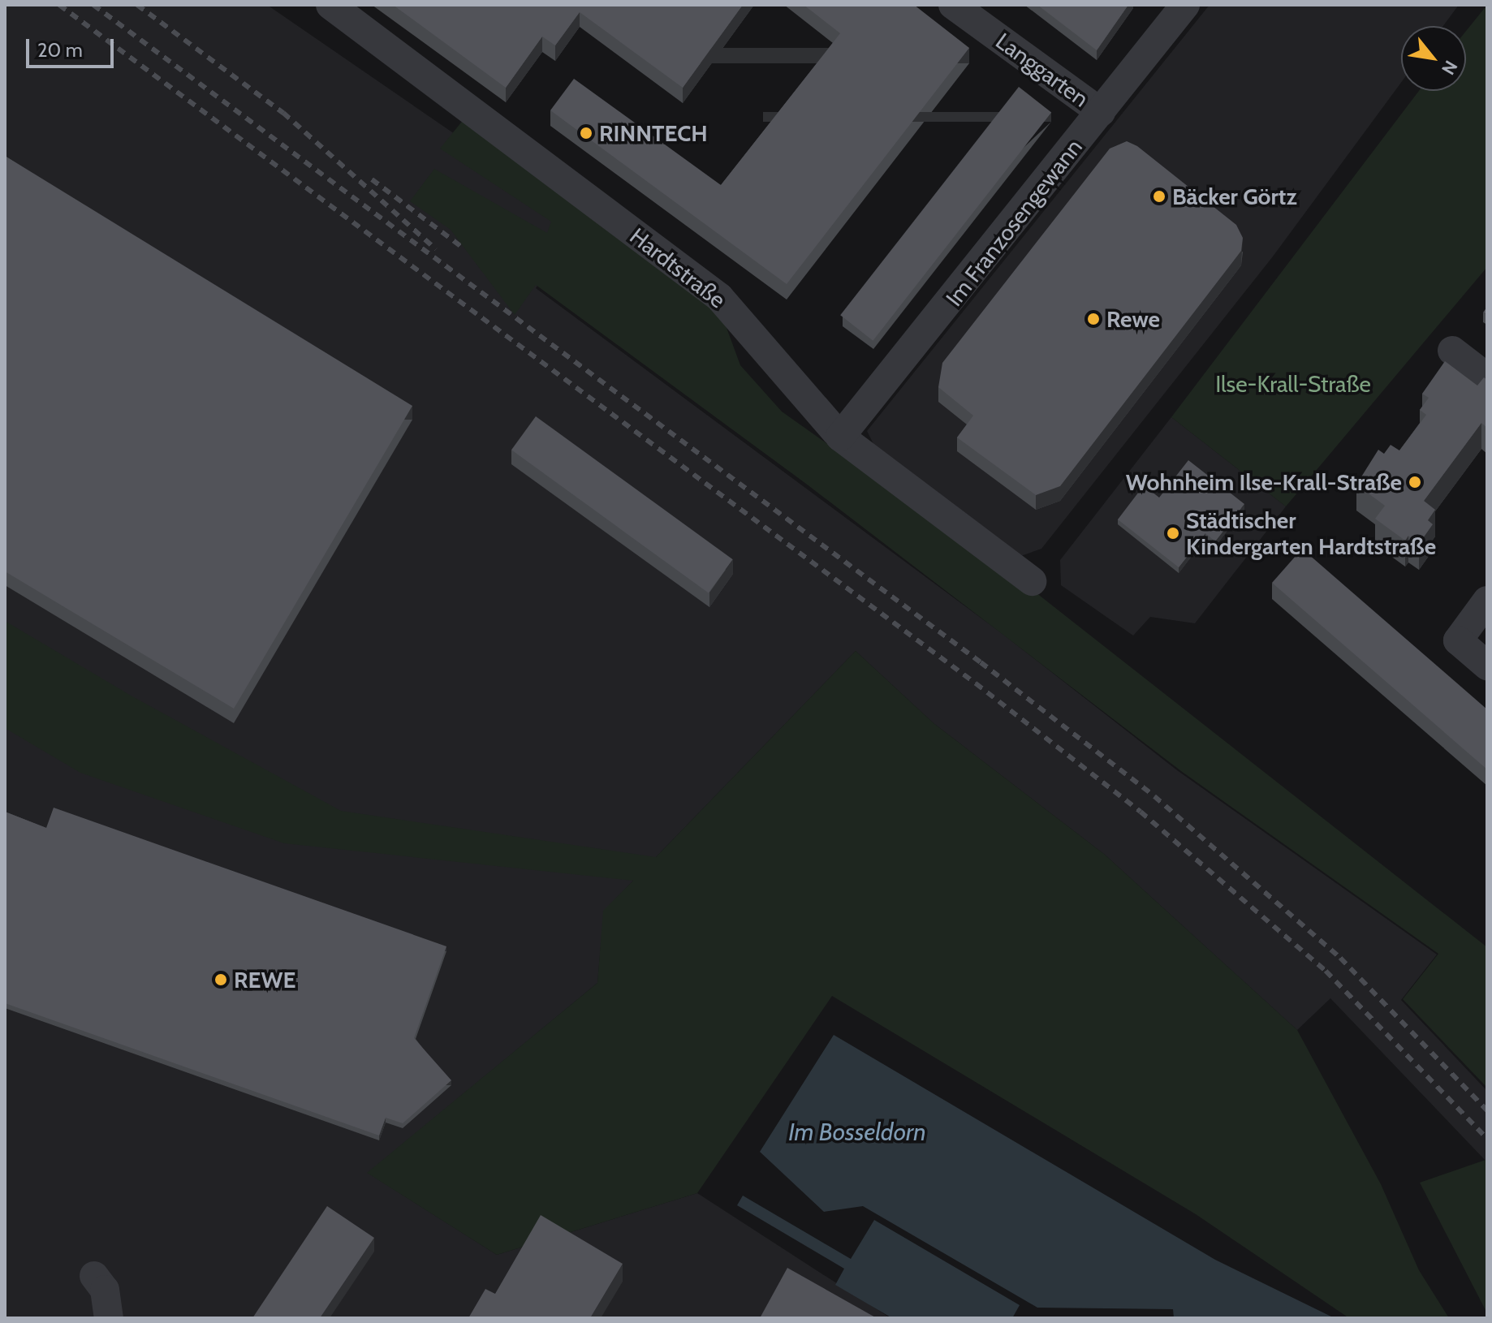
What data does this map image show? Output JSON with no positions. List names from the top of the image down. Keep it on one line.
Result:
{"streets":{"street":["Langgarten","Im Franzosengewann","Hardtstraße"]},"crossings":[["Langgarten","Im Franzosengewann"],["Im Franzosengewann","Hardtstraße"]],"water":["Im Bosseldorn"],"parks":["Ilse-Krall-Straße"],"places":["RINNTECH","Bäcker Görtz","Rewe","Wohnheim Ilse-Krall-Straße","Städtischer Kindergarten Hardtstraße","REWE"],"scale_bar":"20 m","north":"bottom right"}
